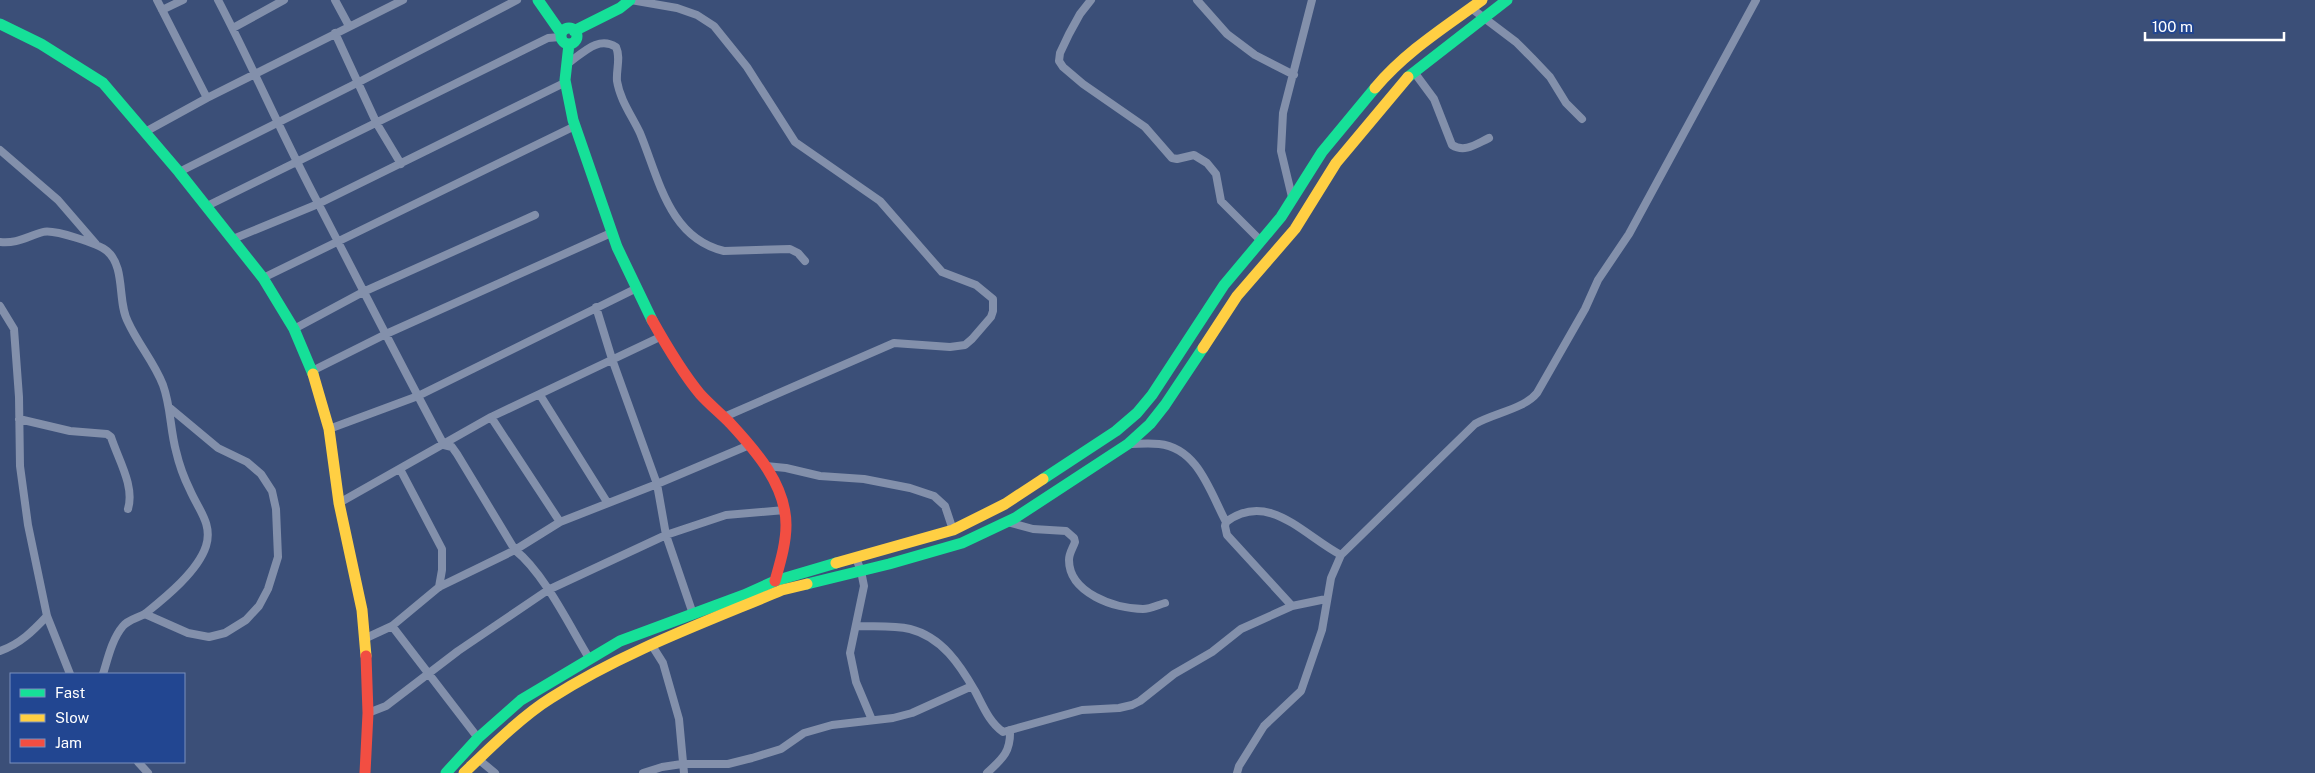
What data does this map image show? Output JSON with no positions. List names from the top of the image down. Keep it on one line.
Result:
{"legend":["Fast","Slow","Jam"],"scale_bar":"100 m"}
